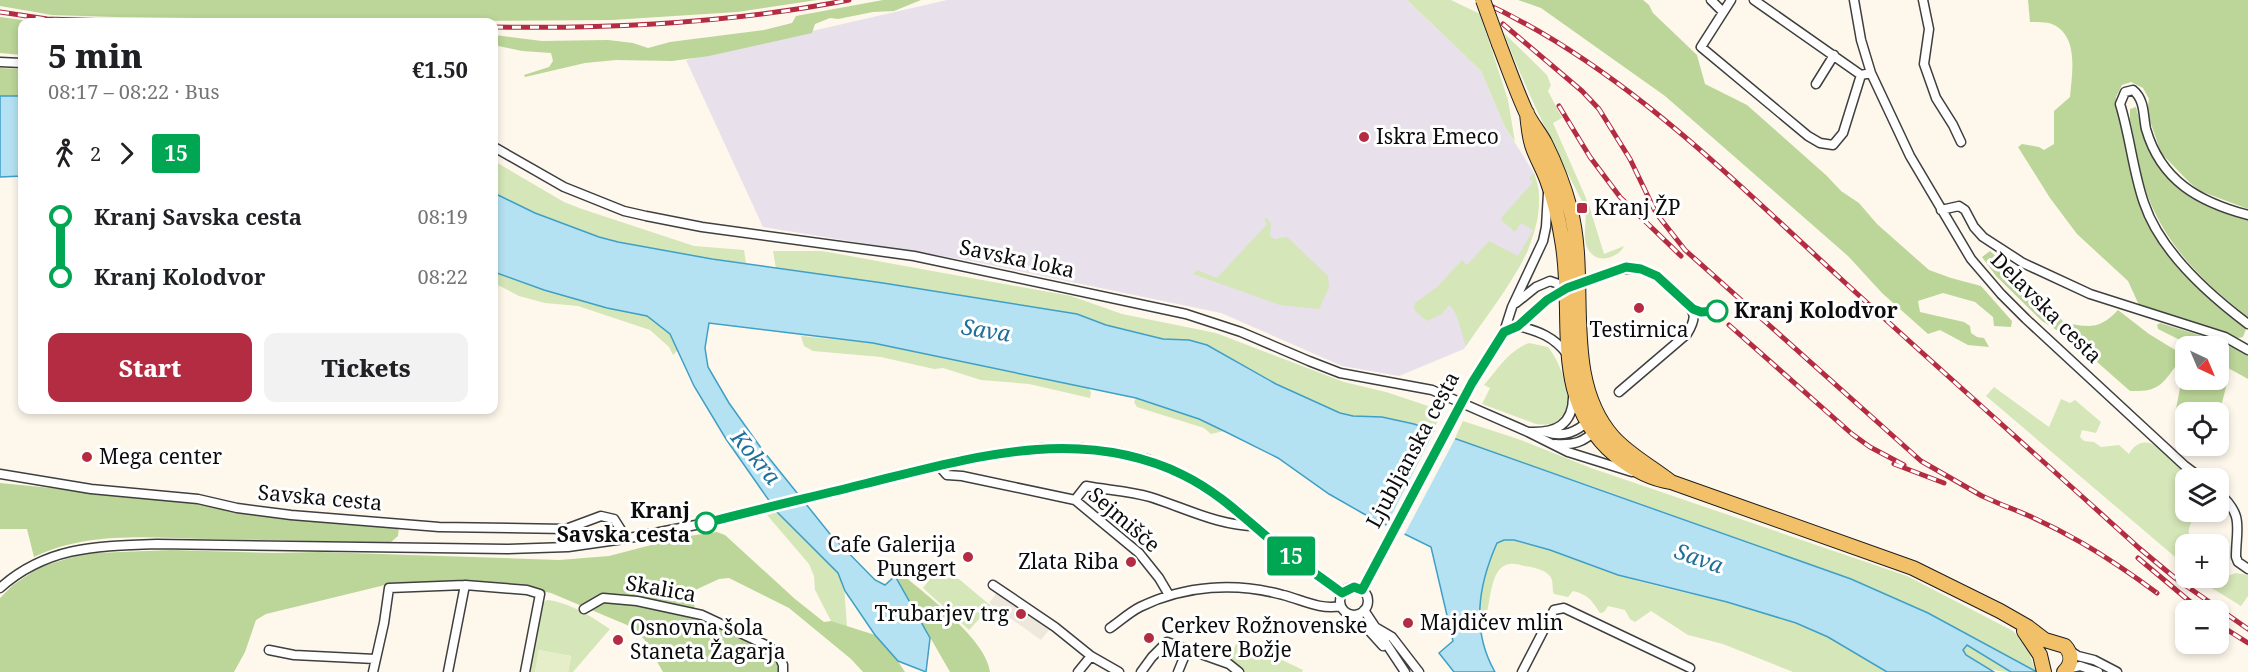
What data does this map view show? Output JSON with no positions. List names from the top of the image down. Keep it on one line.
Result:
{"streets":{"main road":["Ljubljanska cesta"],"street":["Savska loka","Delavska cesta","Savska cesta","Sejmišče","Skalica"]},"crossings":[["Ljubljanska cesta","Savska cesta"],["Savska cesta","Sejmišče"]],"water":["Sava","Kokra"],"places":{"other":["Iskra Emeco","Testirnica","Kranj Kolodvor","Mega center","Kranj Savska cesta","Cafe Galerija Pungert","Zlata Riba","Trubarjev trg","Majdičev mlin","Cerkev Rožnovenske Matere Božje","Osnovna šola Staneta Žagarja"],"transit":["Kranj ŽP"]},"lines":["bus line 15"],"north":"bottom right","page":{"on_map":"15","heading":["5 min","08:17 – 08:22 · Bus","€1.50"],"legs":["2","15"],"list":[{"name":"Kranj Savska cesta","value":"08:19"},{"name":"Kranj Kolodvor","value":"08:22"}],"buttons":["Start","Tickets"],"map_buttons":["+","−"]}}
